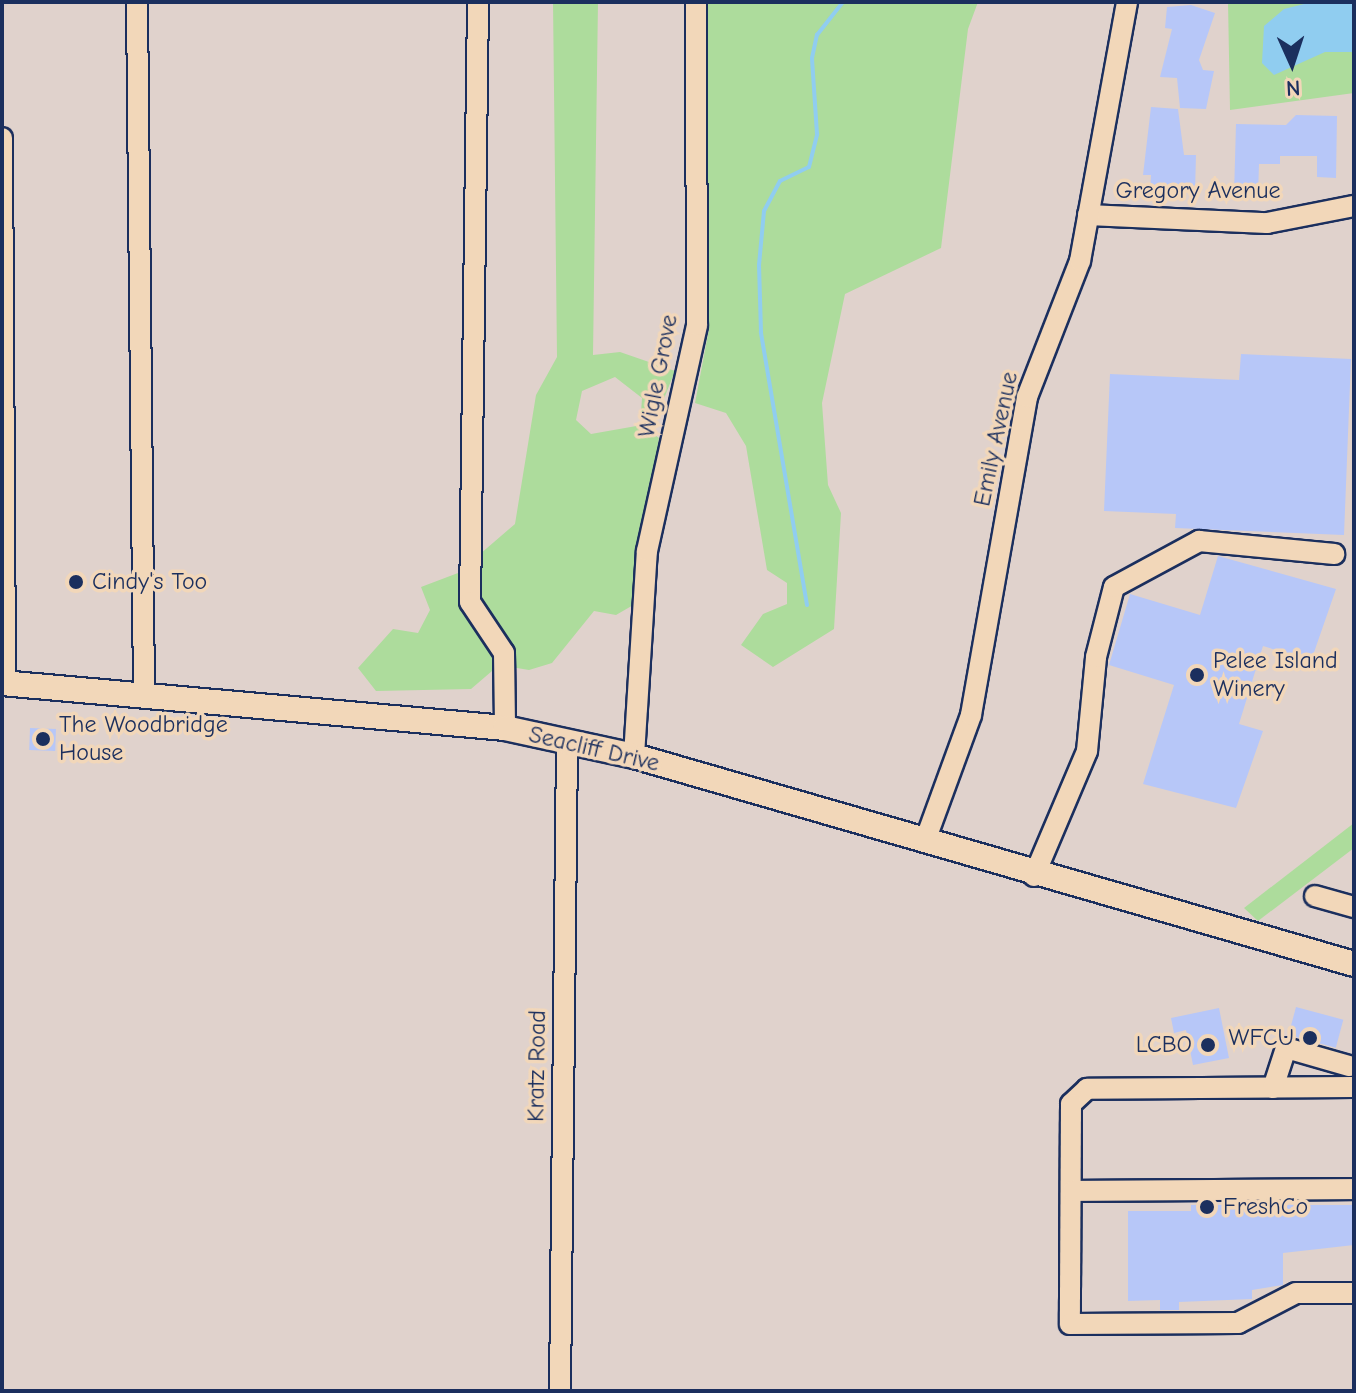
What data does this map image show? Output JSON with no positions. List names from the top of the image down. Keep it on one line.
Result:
{"streets":{"main road":["Seacliff Drive"],"street":["Gregory Avenue","Wigle Grove","Emily Avenue","Kratz Road"]},"crossings":[["Gregory Avenue","Emily Avenue"],["Wigle Grove","Seacliff Drive"],["Emily Avenue","Seacliff Drive"],["Seacliff Drive","Kratz Road"]],"places":["Cindy's Too","Pelee Island Winery","The Woodbridge House","WFCU","LCBO","FreshCo"],"north":"bottom"}
